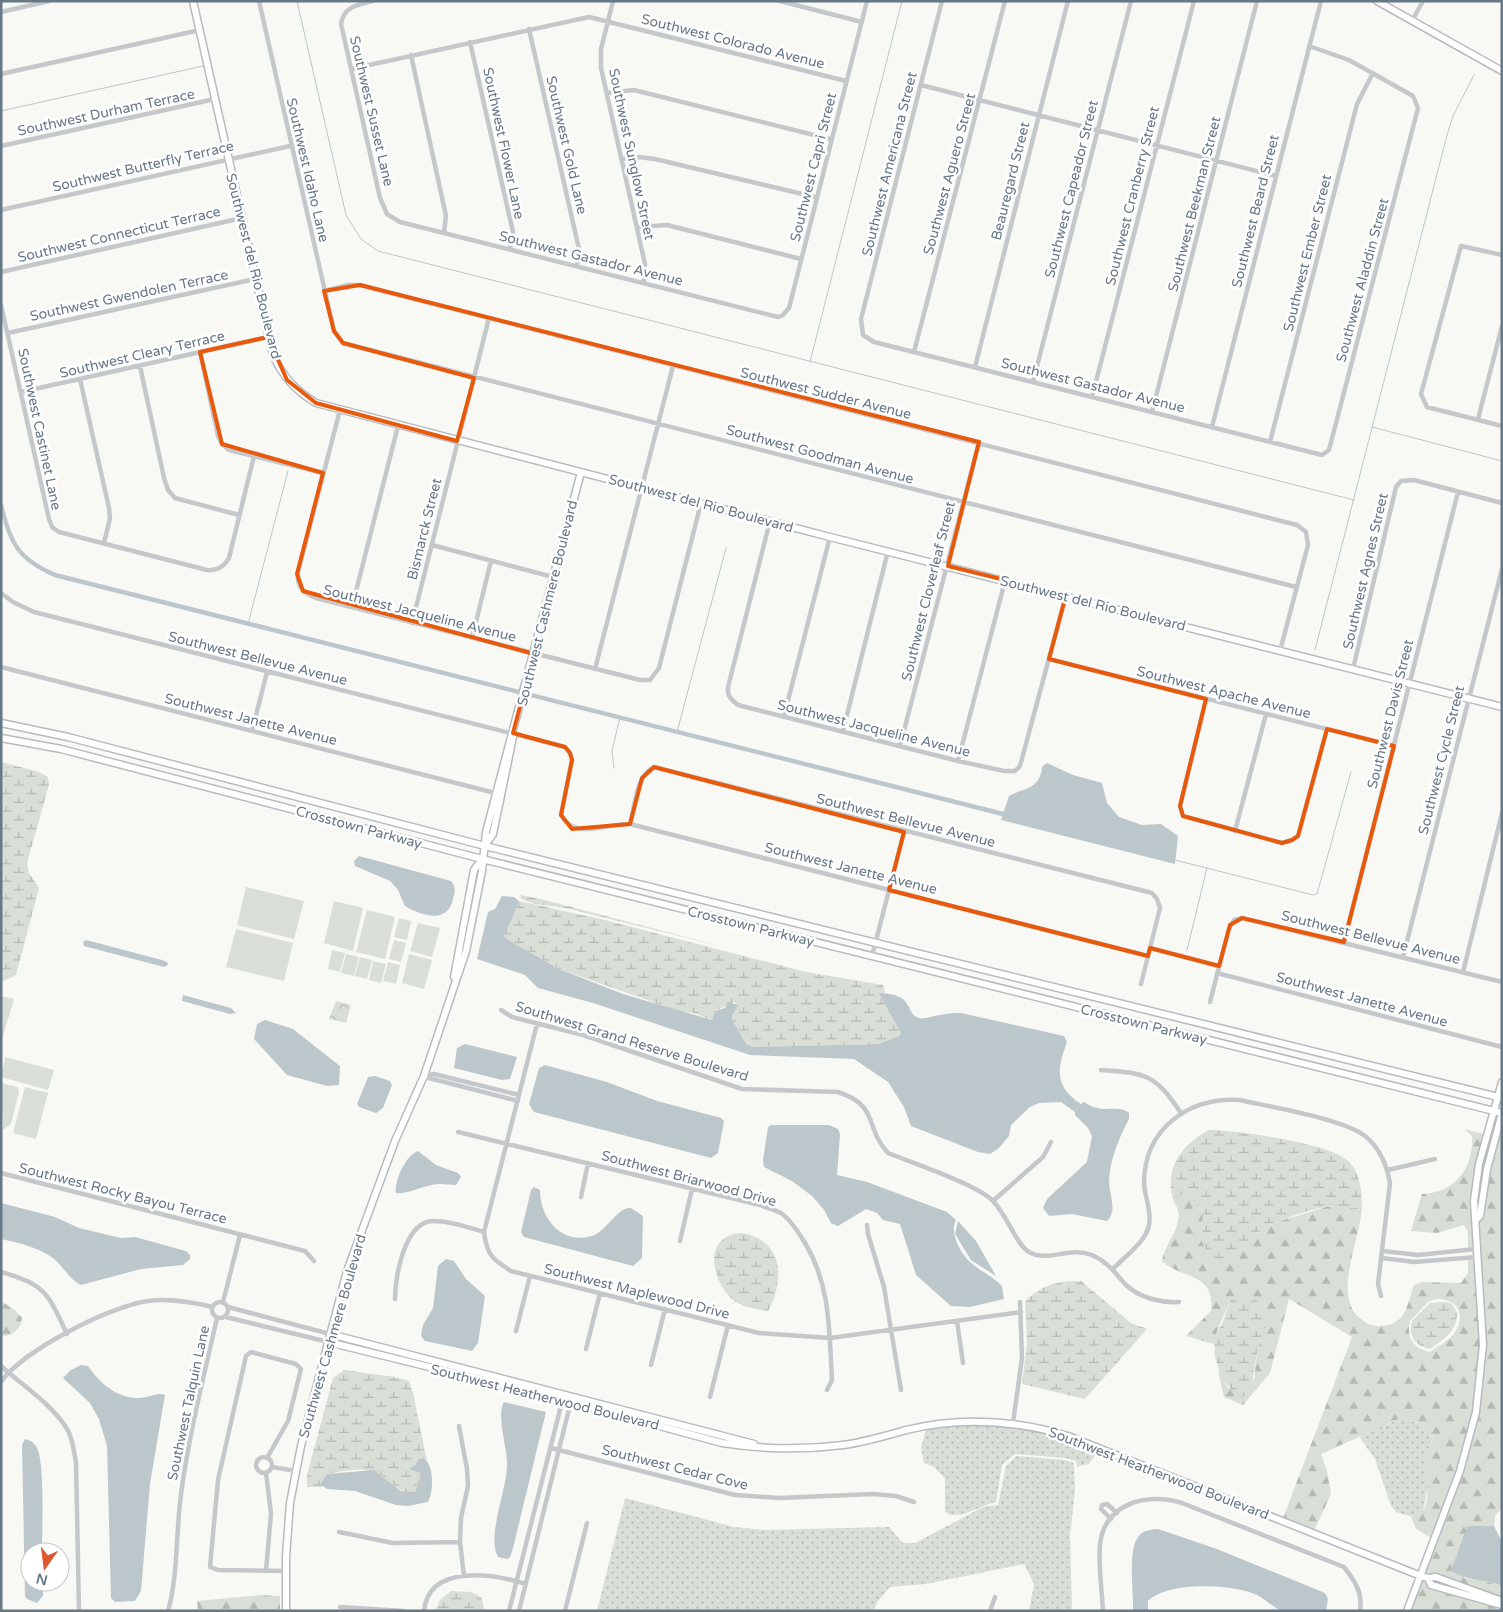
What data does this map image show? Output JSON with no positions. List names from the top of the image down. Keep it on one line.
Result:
{"streets":{"street":["Southwest Colorado Avenue","Southwest Susset Lane","Southwest Durham Terrace","Southwest Flower Lane","Southwest Gold Lane","Southwest Sunglow Street","Southwest Americana Street","Southwest Butterfly Terrace","Southwest Capri Street","Southwest Idaho Lane","Southwest Aguero Street","Beauregard Street","Southwest Capeador Street","Southwest Cranberry Street","Southwest Beekman Street","Southwest Beard Street","Southwest Connecticut Terrace","Southwest Ember Street","Southwest Gastador Avenue","Southwest del Rio Boulevard","Southwest Aladdin Street","Southwest Gwendolen Terrace","Southwest Cleary Terrace","Southwest Sudder Avenue","Southwest Castinet Lane","Southwest Goodman Avenue","Bismarck Street","Southwest Agnes Street","Southwest Cloverleaf Street","Southwest Cashmere Boulevard","Southwest Jacqueline Avenue","Southwest Bellevue Avenue","Southwest Apache Avenue","Southwest Davis Street","Southwest Janette Avenue","Southwest Cycle Street","Crosstown Parkway","Southwest Grand Reserve Boulevard","Southwest Briarwood Drive","Southwest Rocky Bayou Terrace","Southwest Maplewood Drive","Southwest Heatherwood Boulevard","Southwest Talquin Lane","Southwest Cedar Cove"]},"crossings":[["Southwest Colorado Avenue","Southwest Susset Lane"],["Southwest Colorado Avenue","Southwest Flower Lane"],["Southwest Colorado Avenue","Southwest Gold Lane"],["Southwest Colorado Avenue","Southwest Sunglow Street"],["Southwest Colorado Avenue","Southwest Capri Street"],["Southwest Susset Lane","Southwest Gastador Avenue"],["Southwest Durham Terrace","Southwest del Rio Boulevard"],["Southwest Flower Lane","Southwest Gastador Avenue"],["Southwest Gold Lane","Southwest Gastador Avenue"],["Southwest Sunglow Street","Southwest Gastador Avenue"],["Southwest Americana Street","Southwest Gastador Avenue"],["Southwest Butterfly Terrace","Southwest Idaho Lane"],["Southwest Butterfly Terrace","Southwest del Rio Boulevard"],["Southwest Capri Street","Southwest Gastador Avenue"],["Southwest Idaho Lane","Southwest Sudder Avenue"],["Southwest Idaho Lane","Southwest Goodman Avenue"],["Southwest Aguero Street","Southwest Gastador Avenue"],["Beauregard Street","Southwest Gastador Avenue"],["Southwest Capeador Street","Southwest Gastador Avenue"],["Southwest Cranberry Street","Southwest Gastador Avenue"],["Southwest Beekman Street","Southwest Gastador Avenue"],["Southwest Beard Street","Southwest Gastador Avenue"],["Southwest Connecticut Terrace","Southwest del Rio Boulevard"],["Southwest Ember Street","Southwest Gastador Avenue"],["Southwest Ember Street","Southwest Aladdin Street"],["Southwest Gastador Avenue","Southwest Aladdin Street"],["Southwest del Rio Boulevard","Southwest Gwendolen Terrace"],["Southwest del Rio Boulevard","Southwest Cleary Terrace"],["Southwest del Rio Boulevard","Bismarck Street"],["Southwest del Rio Boulevard","Southwest Agnes Street"],["Southwest del Rio Boulevard","Southwest Cloverleaf Street"],["Southwest del Rio Boulevard","Southwest Cashmere Boulevard"],["Southwest del Rio Boulevard","Southwest Jacqueline Avenue"],["Southwest del Rio Boulevard","Southwest Davis Street"],["Southwest del Rio Boulevard","Southwest Cycle Street"],["Southwest Gwendolen Terrace","Southwest Castinet Lane"],["Southwest Cleary Terrace","Southwest Castinet Lane"],["Southwest Sudder Avenue","Southwest Goodman Avenue"],["Southwest Sudder Avenue","Bismarck Street"],["Southwest Sudder Avenue","Southwest Cloverleaf Street"],["Southwest Goodman Avenue","Bismarck Street"],["Southwest Goodman Avenue","Southwest Cloverleaf Street"],["Bismarck Street","Southwest Jacqueline Avenue"],["Southwest Agnes Street","Southwest Davis Street"],["Southwest Cloverleaf Street","Southwest Jacqueline Avenue"],["Southwest Cashmere Boulevard","Southwest Jacqueline Avenue"],["Southwest Cashmere Boulevard","Southwest Bellevue Avenue"],["Southwest Cashmere Boulevard","Southwest Janette Avenue"],["Southwest Cashmere Boulevard","Crosstown Parkway"],["Southwest Cashmere Boulevard","Southwest Heatherwood Boulevard"],["Southwest Jacqueline Avenue","Southwest Apache Avenue"],["Southwest Bellevue Avenue","Southwest Davis Street"],["Southwest Bellevue Avenue","Southwest Janette Avenue"],["Southwest Bellevue Avenue","Southwest Cycle Street"],["Southwest Apache Avenue","Southwest Davis Street"],["Southwest Briarwood Drive","Southwest Maplewood Drive"],["Southwest Rocky Bayou Terrace","Southwest Talquin Lane"]],"north":"bottom"}
